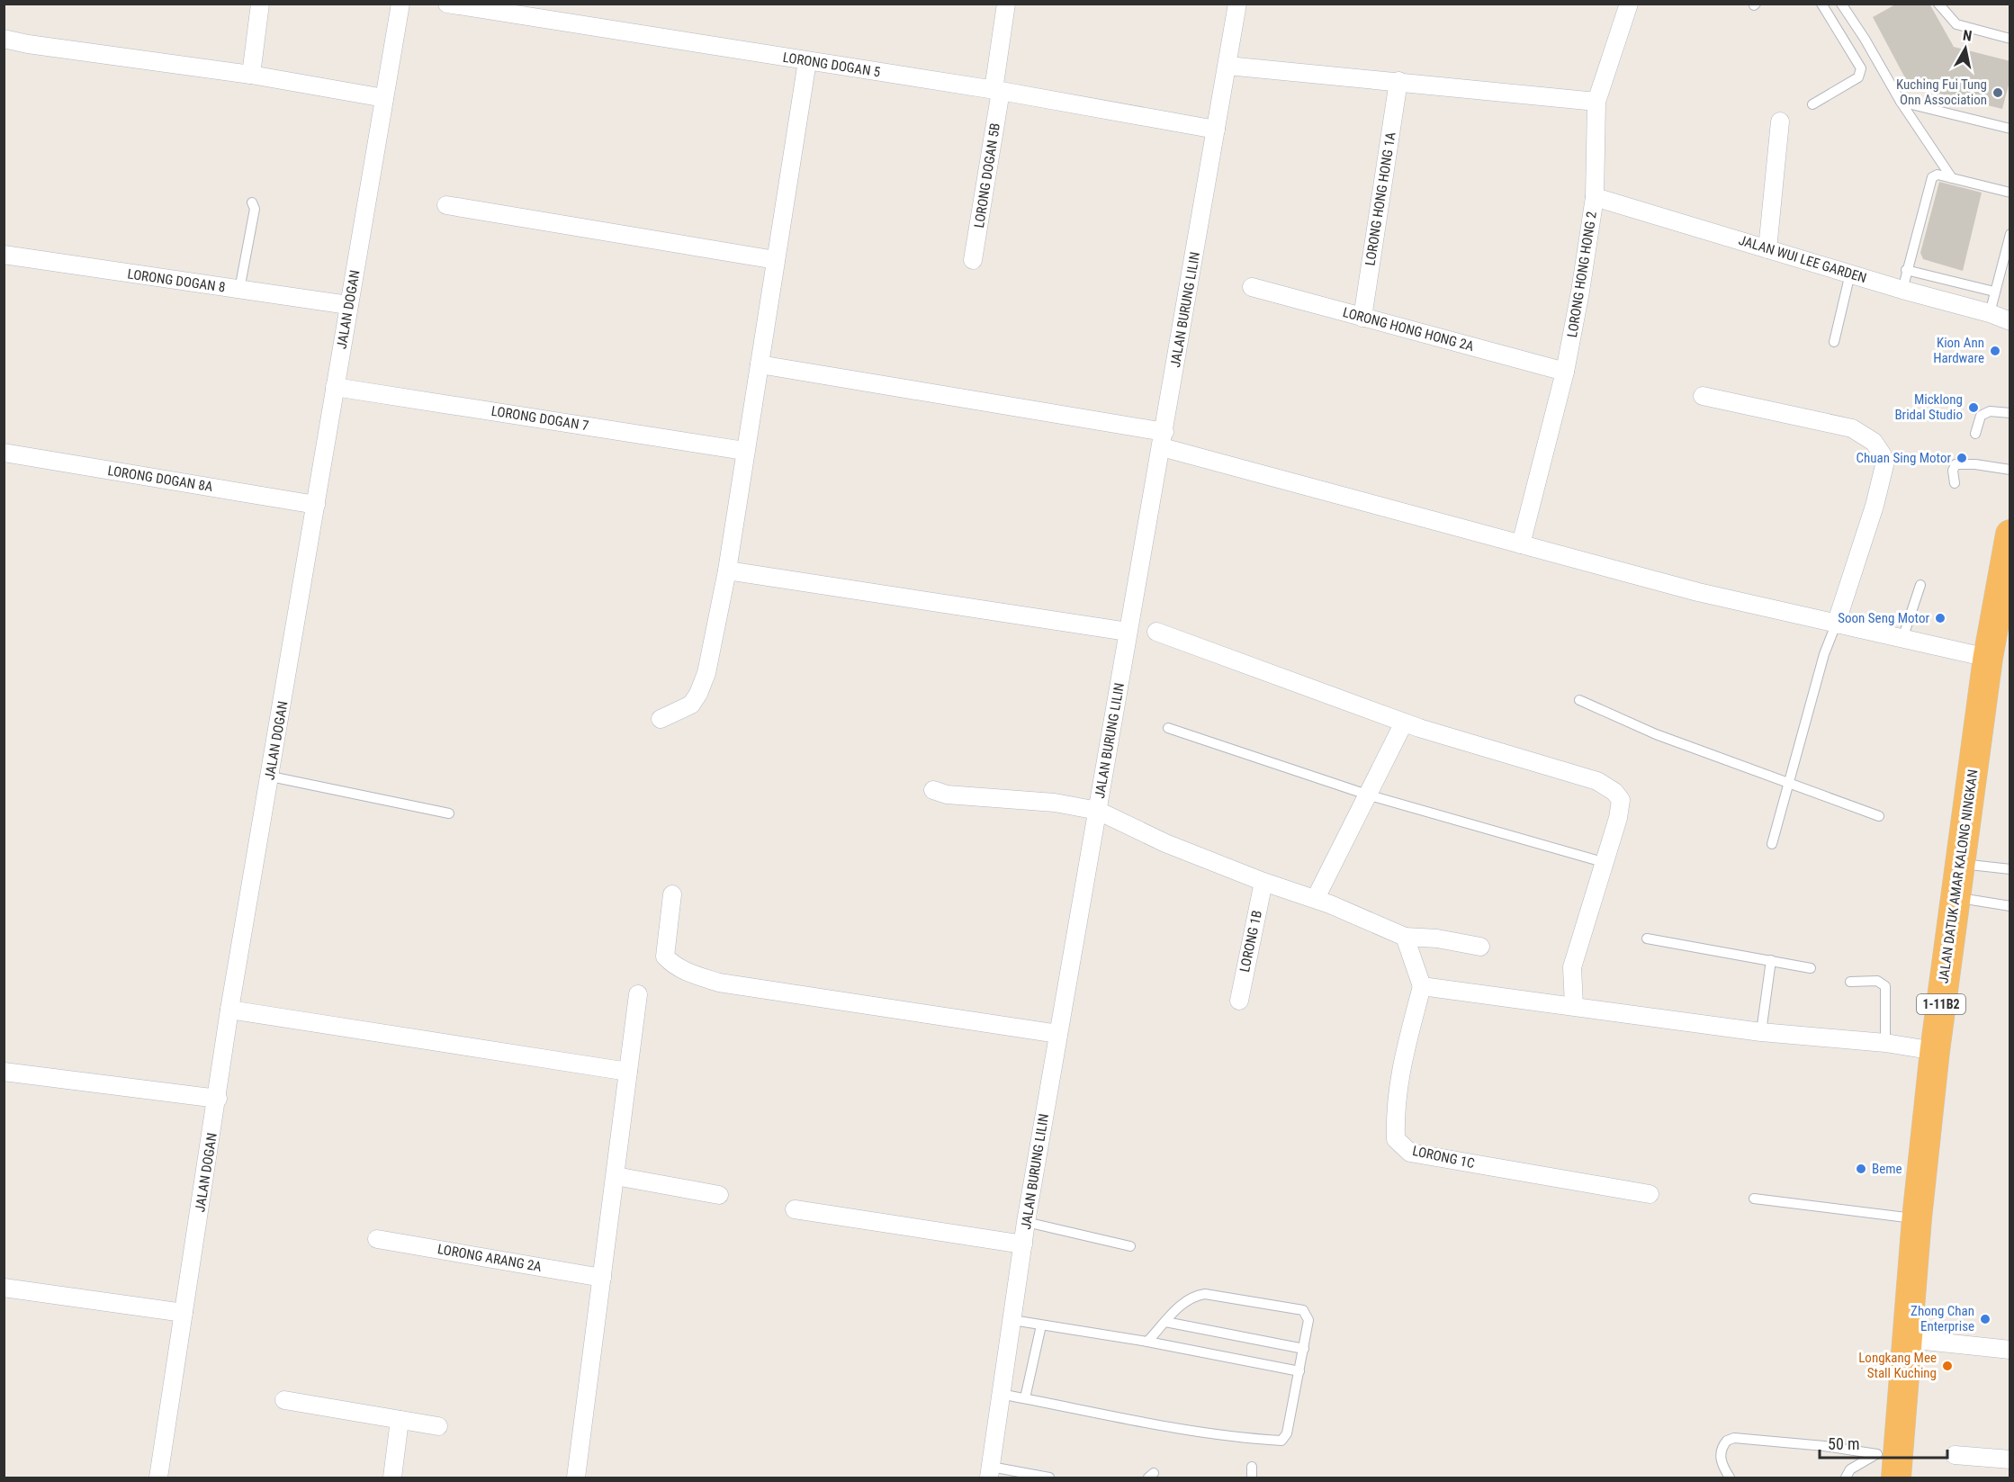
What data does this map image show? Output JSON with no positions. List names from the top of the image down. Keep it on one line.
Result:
{"streets":{"highway":["JALAN DATUK AMAR KALONG NINGKAN","1-11B2"],"street":["LORONG DOGAN 5","LORONG DOGAN 5B","LORONG HONG HONG 1A","JALAN WUI LEE GARDEN","LORONG HONG HONG 2","LORONG DOGAN 8","JALAN DOGAN","JALAN BURUNG LILIN","LORONG HONG HONG 2A","LORONG DOGAN 7","LORONG DOGAN 8A","LORONG 1B","LORONG 1C","LORONG ARANG 2A"]},"crossings":[["LORONG DOGAN 5","LORONG DOGAN 5B"],["LORONG DOGAN 5","JALAN BURUNG LILIN"],["LORONG HONG HONG 1A","LORONG HONG HONG 2A"],["JALAN WUI LEE GARDEN","LORONG HONG HONG 2"],["LORONG HONG HONG 2","LORONG HONG HONG 2A"],["LORONG DOGAN 8","JALAN DOGAN"],["JALAN DOGAN","LORONG DOGAN 7"],["JALAN DOGAN","LORONG DOGAN 8A"]],"places":["Kuching Fui Tung Onn Association","Kion Ann Hardware","Micklong Bridal Studio","Chuan Sing Motor","Soon Seng Motor","Beme","Zhong Chan Enterprise","Longkang Mee Stall Kuching"],"scale_bar":"50 m","north":"top"}
